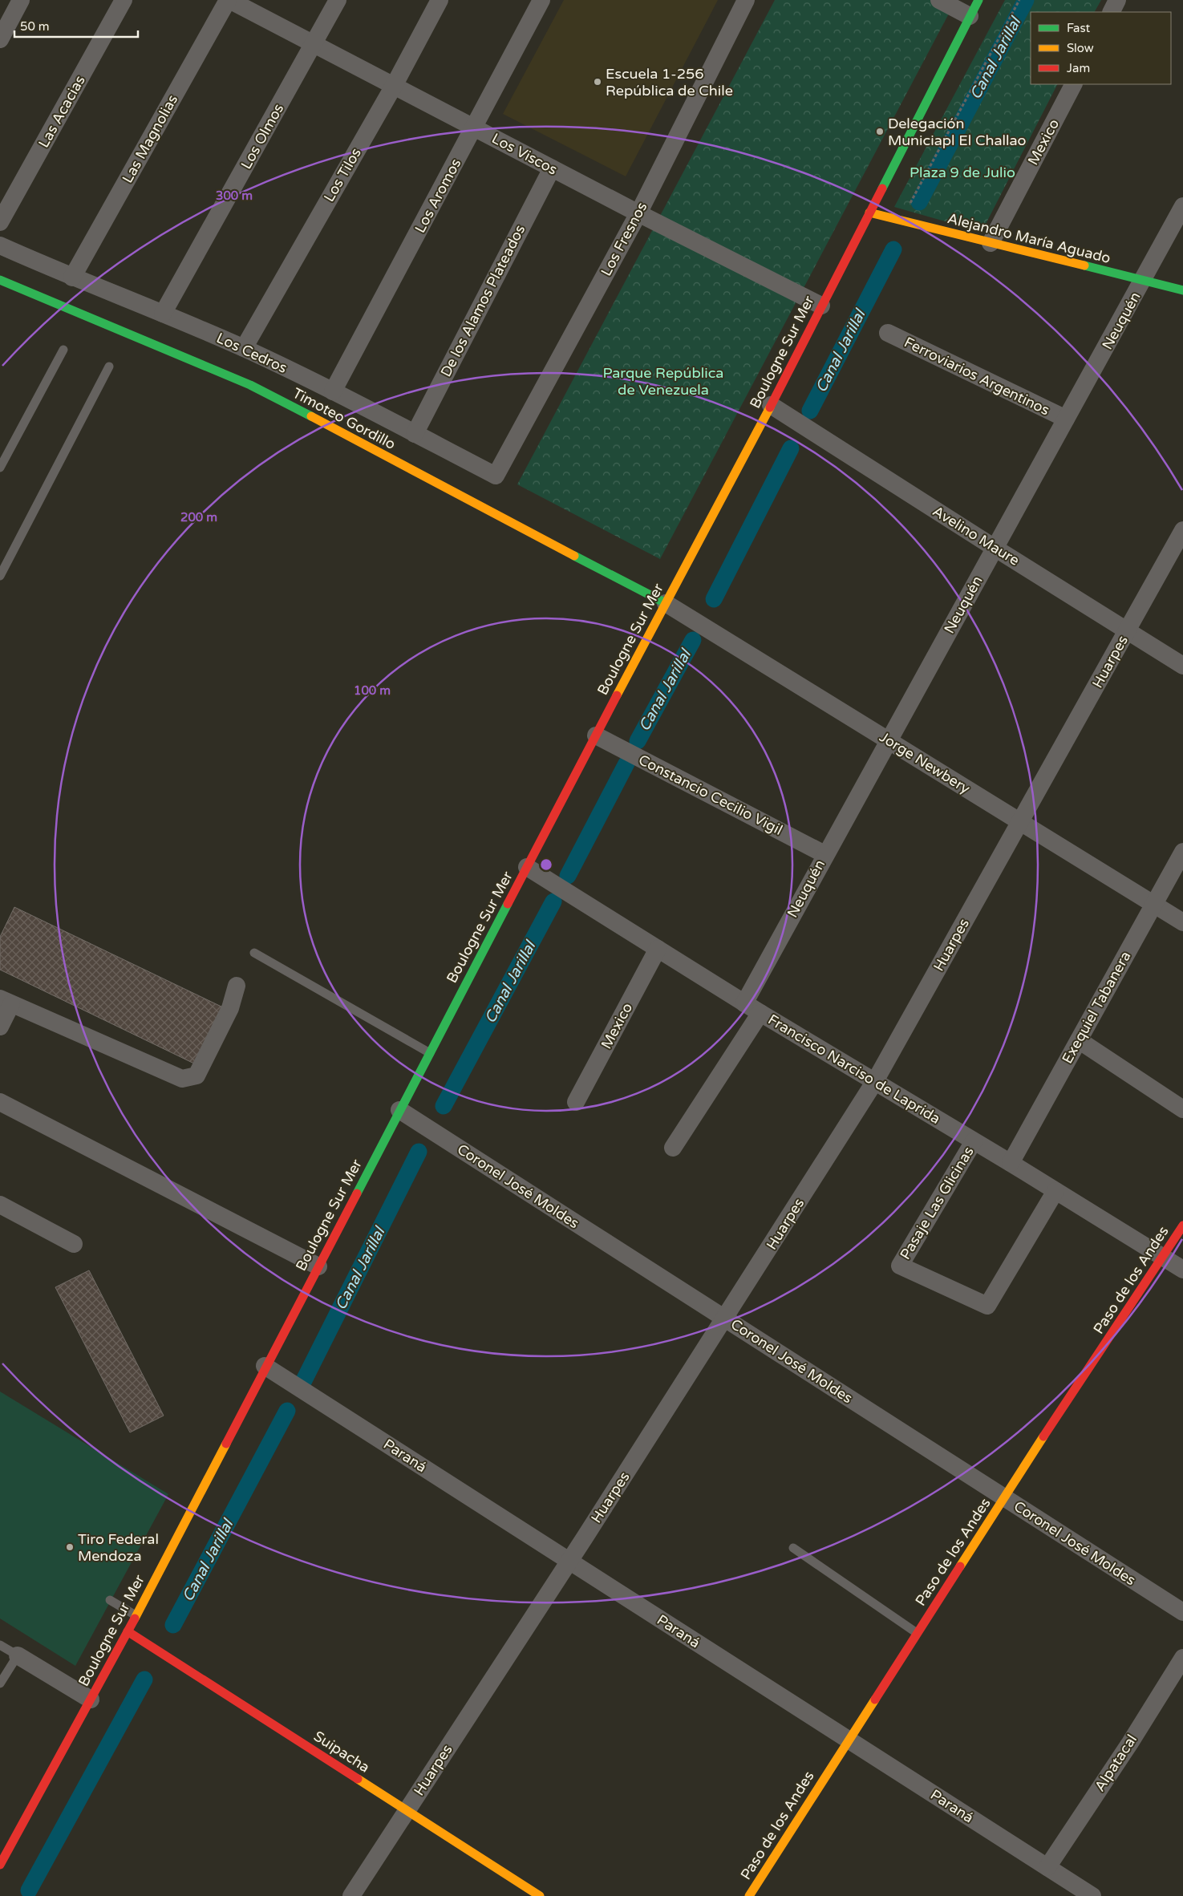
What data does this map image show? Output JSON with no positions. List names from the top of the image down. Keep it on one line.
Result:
{"streets":{"street":["Las Acacias","Los Olmos","Las Magnolias","Mexico","Los Viscos","Los Tilos","Los Aromos","Alejandro María Aguado","Los Fresnos","De los Alamos Plateados","Neuquén","Boulogne Sur Mer","Los Cedros","Ferroviarios Argentinos","Timoteo Gordillo","Avelino Maure","Huarpes","Jorge Newbery","Constancio Cecilio Vigil","Exequiel Tabanera","Francisco Narciso de Laprida","Coronel José Moldes","Pasaje Las Glicinas","Paso de los Andes","Paraná","Suipacha","Alpatacal"]},"crossings":[["Los Olmos","Los Viscos"],["Los Olmos","Los Cedros"],["Las Magnolias","Los Viscos"],["Las Magnolias","Los Cedros"],["Mexico","Alejandro María Aguado"],["Mexico","Francisco Narciso de Laprida"],["Los Viscos","Los Tilos"],["Los Viscos","Los Aromos"],["Los Viscos","Los Fresnos"],["Los Viscos","De los Alamos Plateados"],["Los Viscos","Boulogne Sur Mer"],["Los Tilos","Los Cedros"],["Los Aromos","Los Cedros"],["Alejandro María Aguado","Neuquén"],["Alejandro María Aguado","Boulogne Sur Mer"],["Los Fresnos","Los Cedros"],["De los Alamos Plateados","Los Cedros"],["Neuquén","Ferroviarios Argentinos"],["Neuquén","Avelino Maure"],["Neuquén","Jorge Newbery"],["Neuquén","Constancio Cecilio Vigil"],["Neuquén","Francisco Narciso de Laprida"],["Boulogne Sur Mer","Timoteo Gordillo"],["Boulogne Sur Mer","Avelino Maure"],["Boulogne Sur Mer","Jorge Newbery"],["Boulogne Sur Mer","Constancio Cecilio Vigil"],["Boulogne Sur Mer","Francisco Narciso de Laprida"],["Boulogne Sur Mer","Coronel José Moldes"],["Boulogne Sur Mer","Paraná"],["Boulogne Sur Mer","Suipacha"],["Timoteo Gordillo","Jorge Newbery"],["Avelino Maure","Huarpes"],["Huarpes","Jorge Newbery"],["Huarpes","Francisco Narciso de Laprida"],["Huarpes","Coronel José Moldes"],["Huarpes","Paraná"],["Huarpes","Suipacha"],["Jorge Newbery","Exequiel Tabanera"],["Exequiel Tabanera","Francisco Narciso de Laprida"],["Francisco Narciso de Laprida","Pasaje Las Glicinas"],["Francisco Narciso de Laprida","Paso de los Andes"],["Coronel José Moldes","Paso de los Andes"],["Paso de los Andes","Paraná"],["Paraná","Alpatacal"]],"water":["Canal Jarillal"],"parks":["Plaza 9 de Julio","Parque República de Venezuela"],"places":["Escuela 1-256 República de Chile","Delegación Municiapl El Challao","Tiro Federal Mendoza"],"legend":["Fast","Slow","Jam"],"scale_bar":"50 m","rings":["300 m","200 m","100 m"]}
